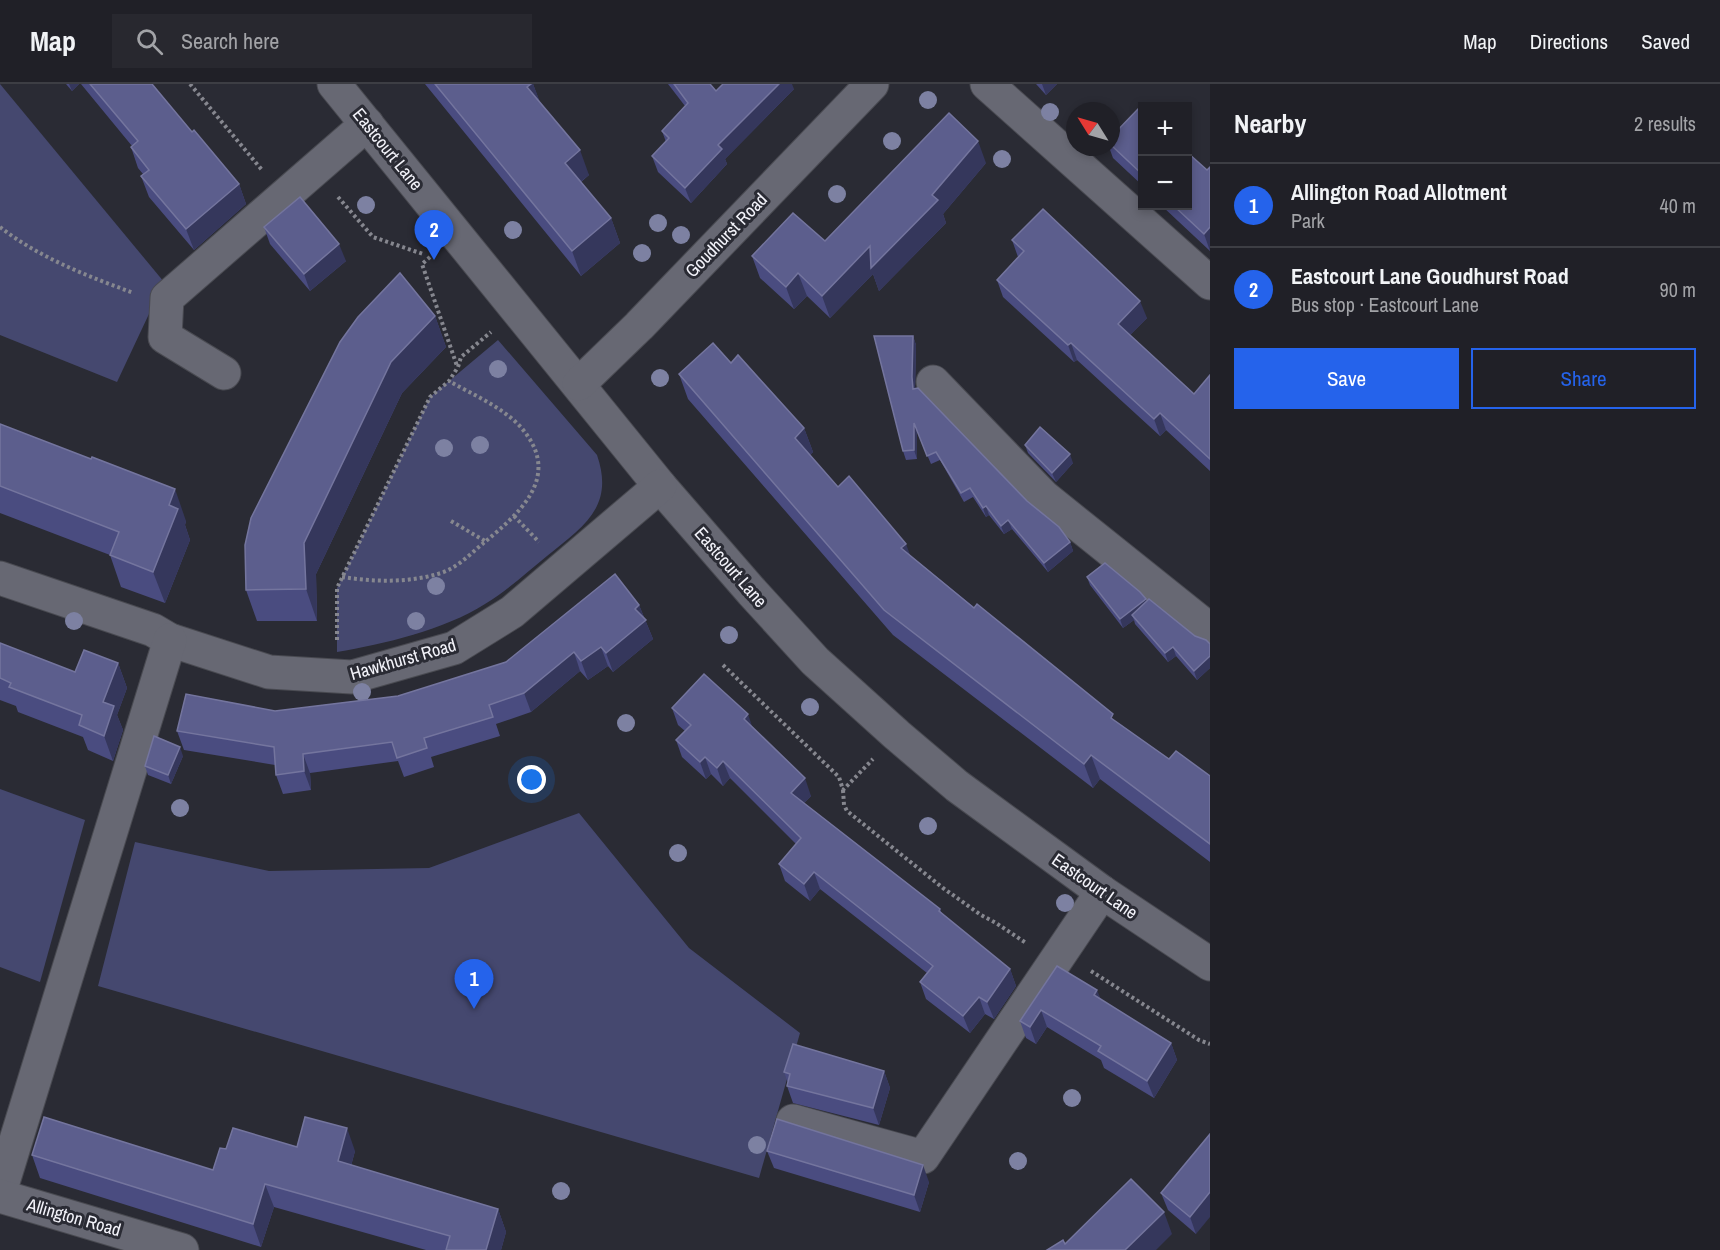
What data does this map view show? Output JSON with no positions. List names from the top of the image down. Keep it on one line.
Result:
{"streets":{"street":["Eastcourt Lane","Goudhurst Road","Hawkhurst Road","Allington Road"]},"crossings":[["Eastcourt Lane","Goudhurst Road"],["Eastcourt Lane","Hawkhurst Road"]],"north":"top left","page":{"header":"Map","search":"Search here","nav":["Map","Directions","Saved"],"heading":["Nearby","2 results"],"map_buttons":["+","−"],"list":[{"mark":"1","name":"Allington Road Allotment","note":"Park","value":"40 m"},{"mark":"2","name":"Eastcourt Lane Goudhurst Road","note":"Bus stop · Eastcourt Lane","value":"90 m"}],"pins":["2","1"],"buttons":["Save","Share"]}}
